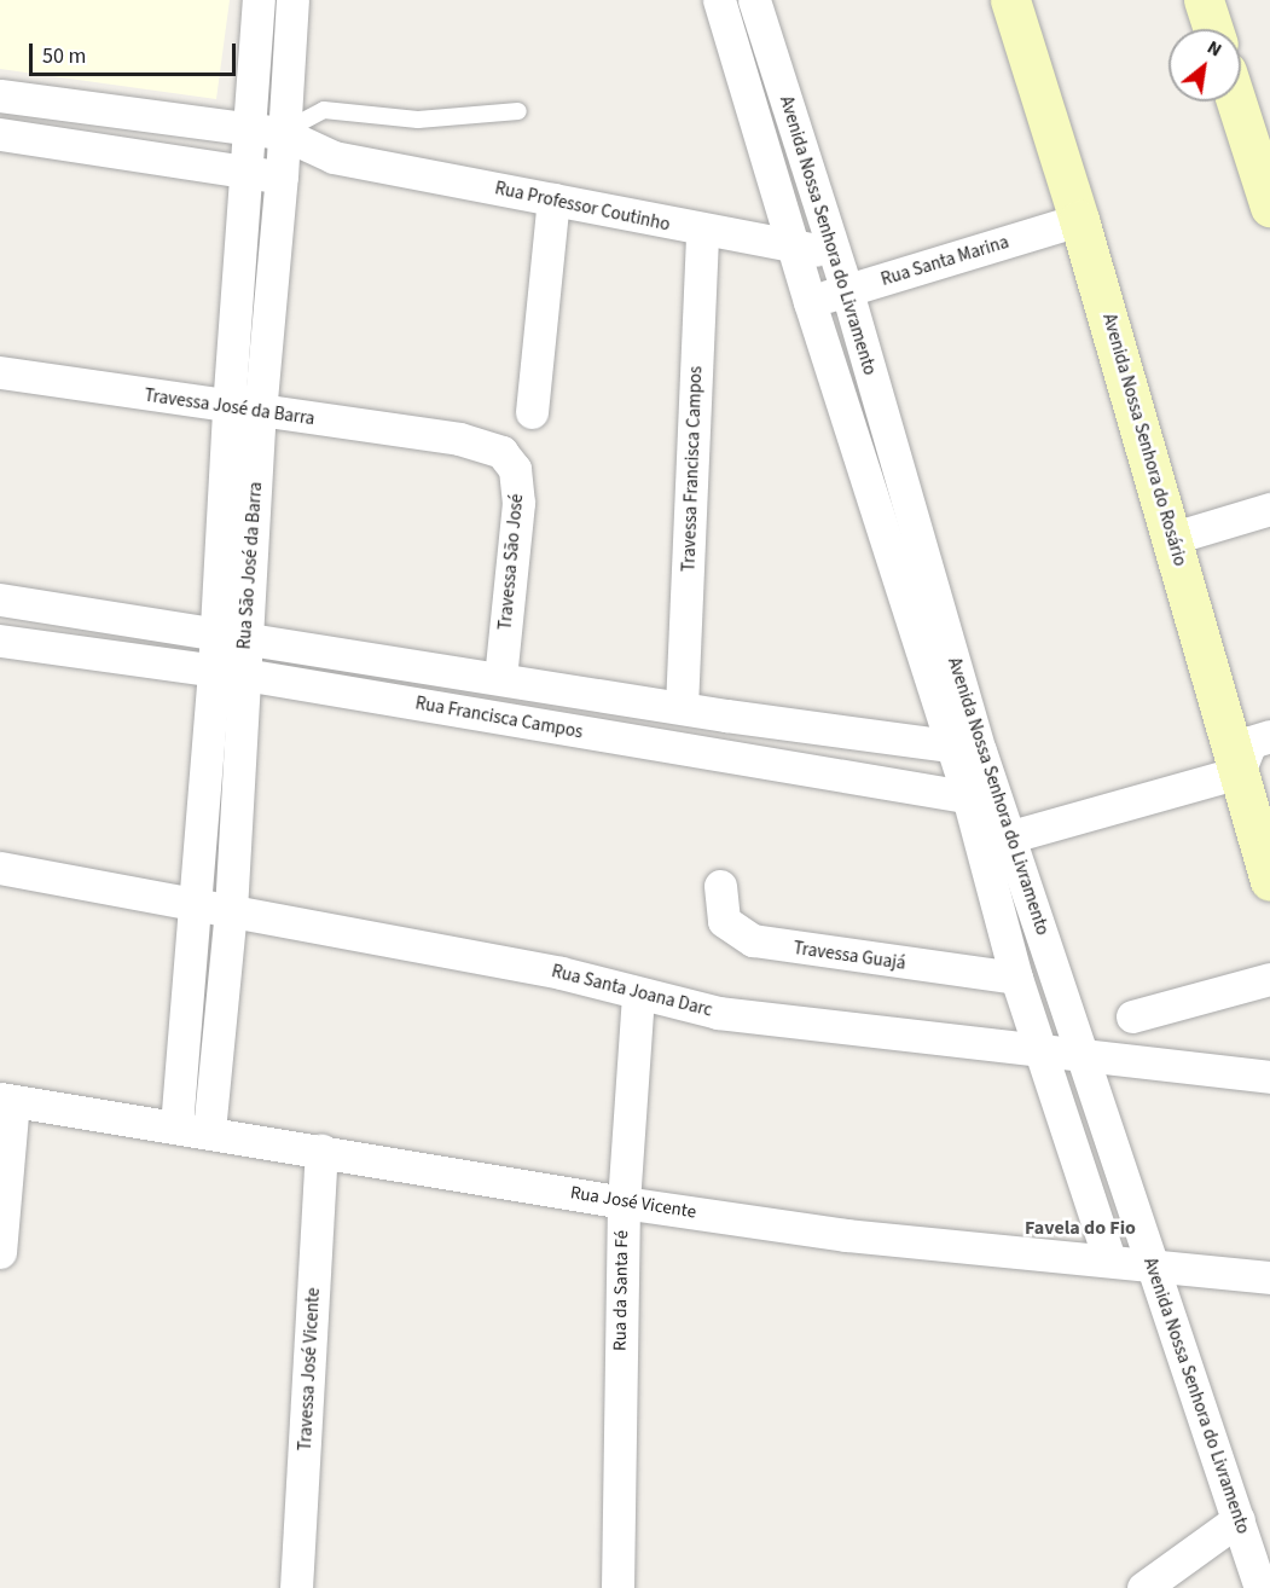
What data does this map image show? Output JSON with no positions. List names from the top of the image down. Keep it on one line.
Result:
{"streets":{"main road":["Avenida Nossa Senhora do Rosário"],"street":["Rua Professor Coutinho","Avenida Nossa Senhora do Livramento","Rua Santa Marina","Travessa José da Barra","Travessa Francisca Campos","Travessa São José","Rua São José da Barra","Rua Francisca Campos","Travessa Guajá","Rua Santa Joana Darc","Rua José Vicente","Rua da Santa Fé","Travessa José Vicente"]},"crossings":[["Rua Professor Coutinho","Avenida Nossa Senhora do Livramento"],["Rua Professor Coutinho","Travessa Francisca Campos"],["Rua Professor Coutinho","Rua São José da Barra"],["Avenida Nossa Senhora do Livramento","Rua Santa Marina"],["Avenida Nossa Senhora do Livramento","Rua Francisca Campos"],["Avenida Nossa Senhora do Livramento","Travessa Guajá"],["Avenida Nossa Senhora do Livramento","Rua Santa Joana Darc"],["Avenida Nossa Senhora do Livramento","Rua José Vicente"],["Rua Santa Marina","Avenida Nossa Senhora do Rosário"],["Travessa José da Barra","Travessa São José"],["Travessa José da Barra","Rua São José da Barra"],["Travessa Francisca Campos","Rua Francisca Campos"],["Travessa São José","Rua Francisca Campos"],["Rua São José da Barra","Rua Francisca Campos"],["Rua São José da Barra","Rua Santa Joana Darc"],["Rua São José da Barra","Rua José Vicente"],["Rua Santa Joana Darc","Rua da Santa Fé"],["Rua José Vicente","Rua da Santa Fé"],["Rua José Vicente","Travessa José Vicente"]],"districts":["Favela do Fio"],"scale_bar":"50 m","north":"top right"}
